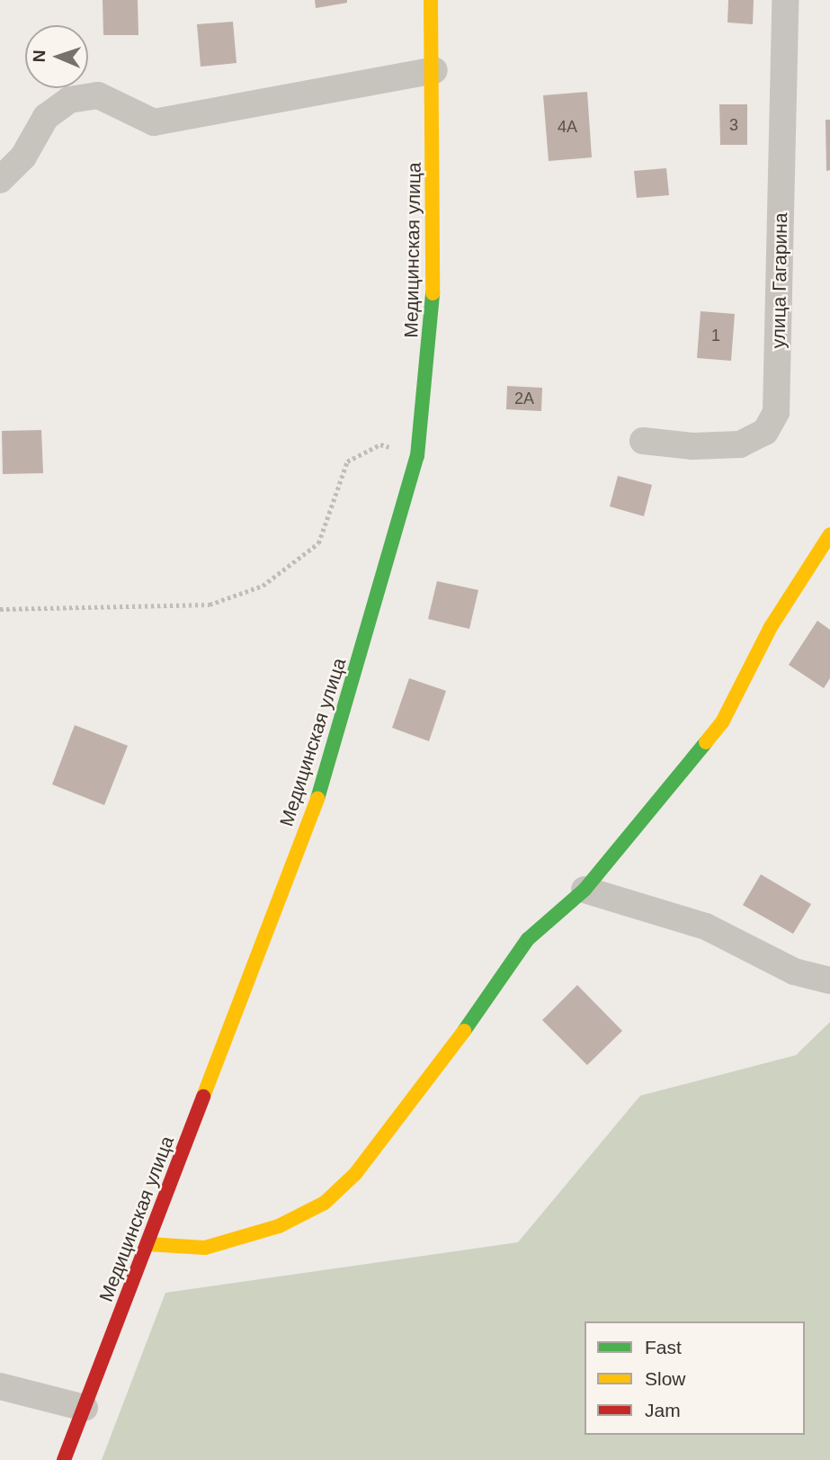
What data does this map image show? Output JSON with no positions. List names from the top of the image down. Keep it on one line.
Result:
{"streets":{"street":["Медицинская улица","улица Гагарина"]},"house_numbers":["3","4А","1","2А"],"legend":["Fast","Slow","Jam"],"north":"left"}
